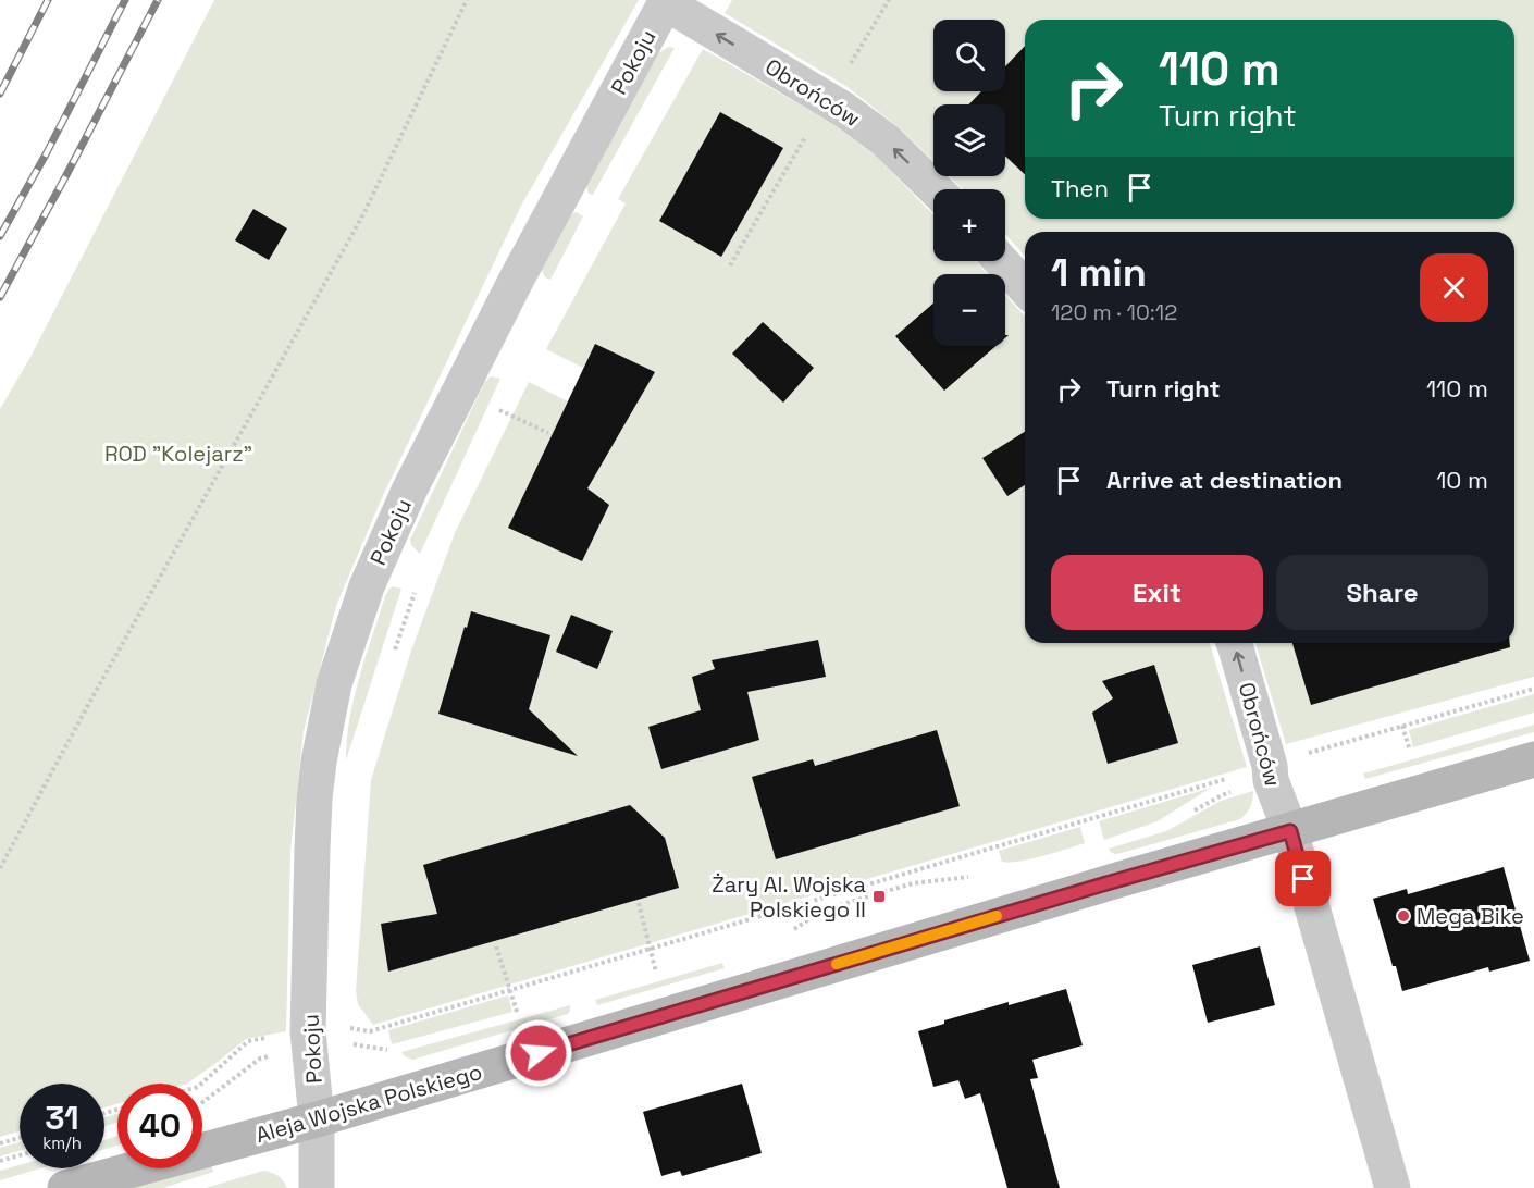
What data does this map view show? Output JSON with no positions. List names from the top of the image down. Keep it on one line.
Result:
{"streets":{"street":["Pokoju","Obrońców","Aleja Wojska Polskiego"]},"crossings":[["Pokoju","Obrońców"],["Pokoju","Aleja Wojska Polskiego"],["Obrońców","Aleja Wojska Polskiego"]],"one_way":["Obrońców"],"parks":["ROD \"Kolejarz\""],"places":{"transit":["Żary Al. Wojska Polskiego II"],"other":["Mega Bike"]},"page":{"map_buttons":["+","−"],"turn":["110 m","Turn right"],"then":"Then","heading":["1 min","120 m · 10:12"],"list":[{"name":"Turn right","value":"110 m"},{"name":"Arrive at destination","value":"10 m"}],"buttons":["Exit","Share"],"speed":"31 km/h","limit":"40"}}
